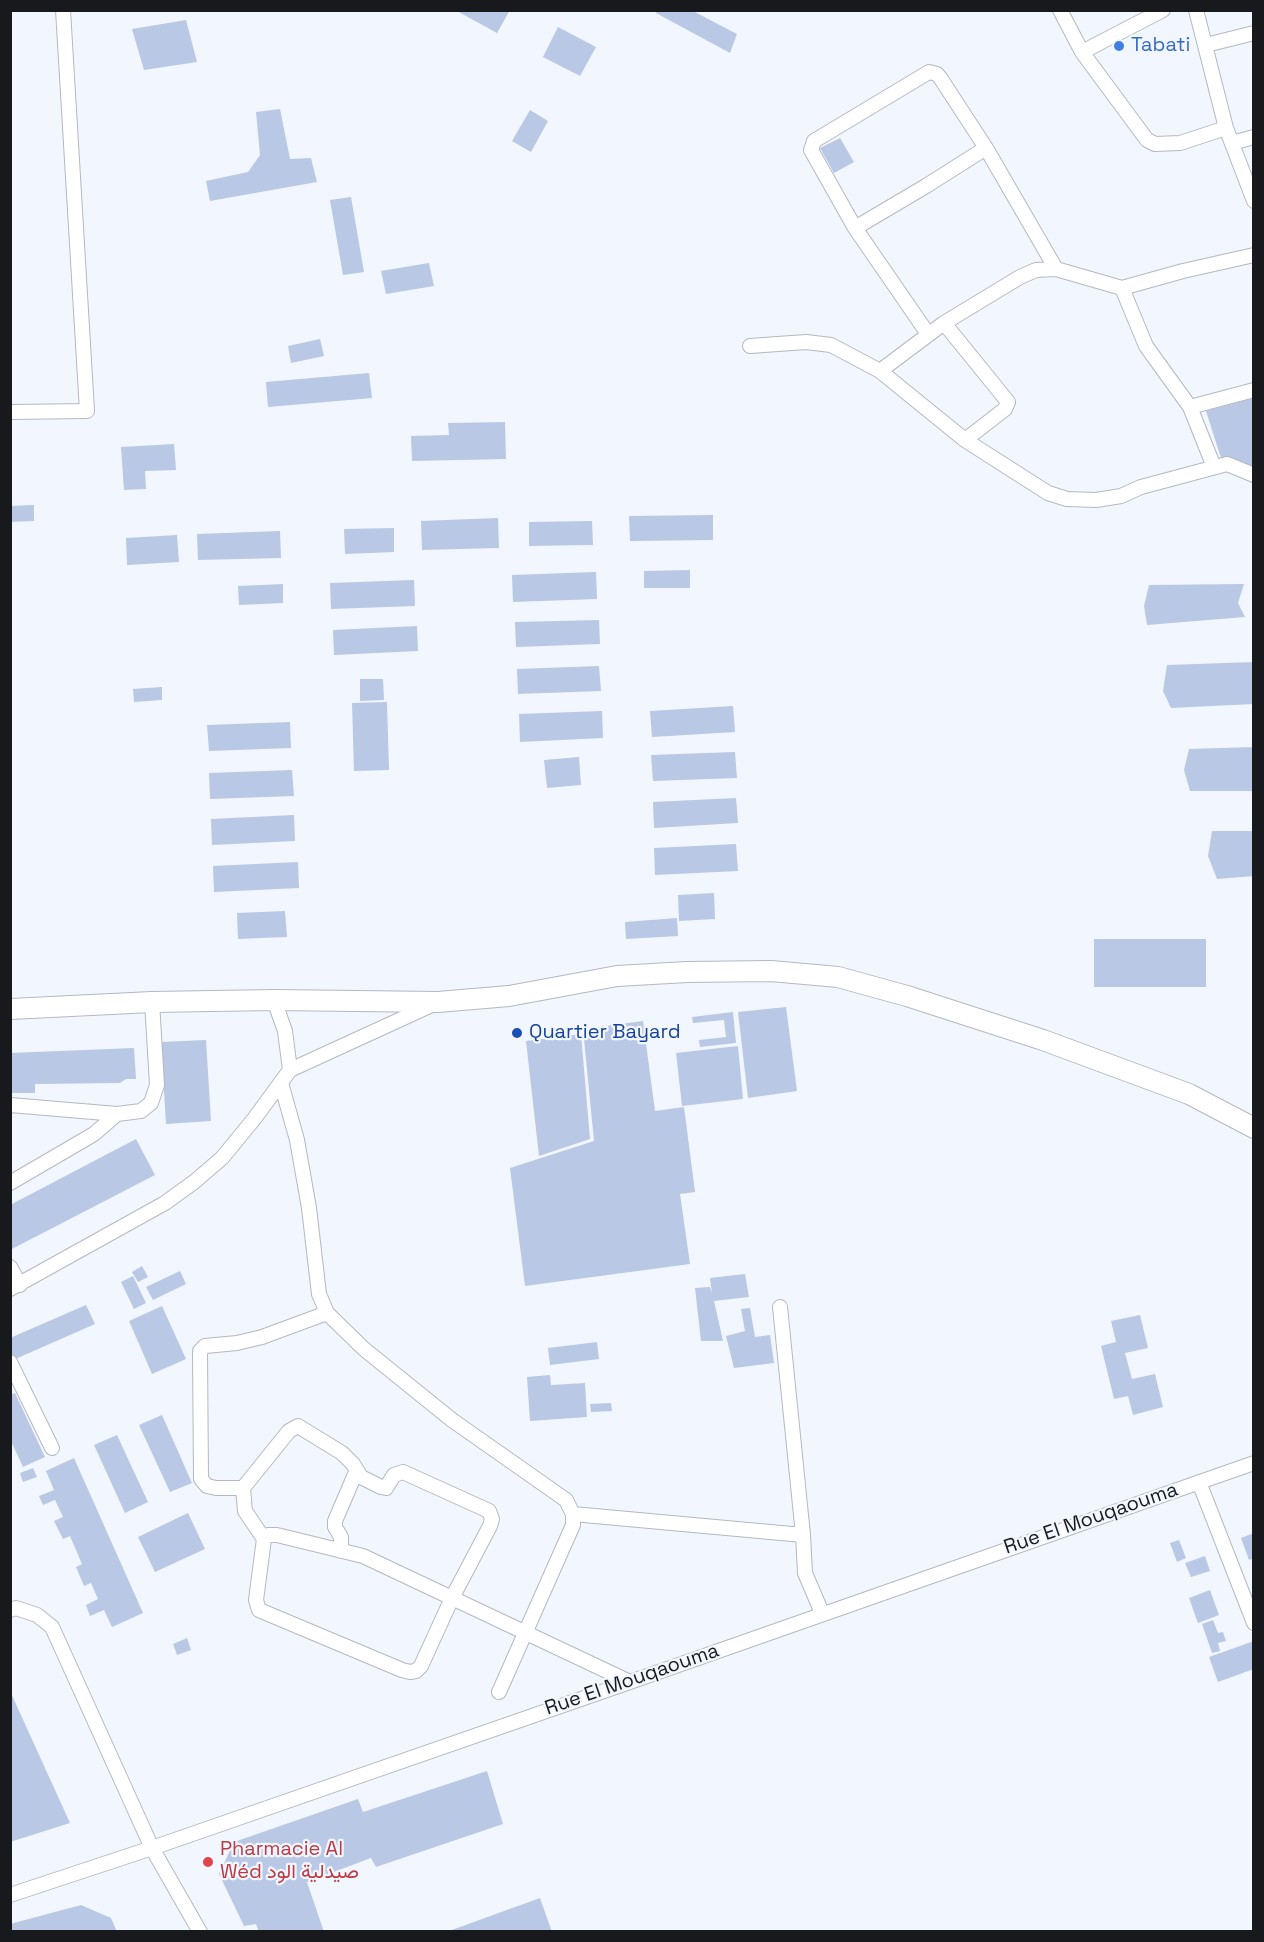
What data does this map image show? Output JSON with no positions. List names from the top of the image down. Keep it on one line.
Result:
{"streets":{"street":["Rue El Mouqaouma"]},"places":["Tabati","Quartier Bayard","Pharmacie Al Wéd صيدلية الود"]}
